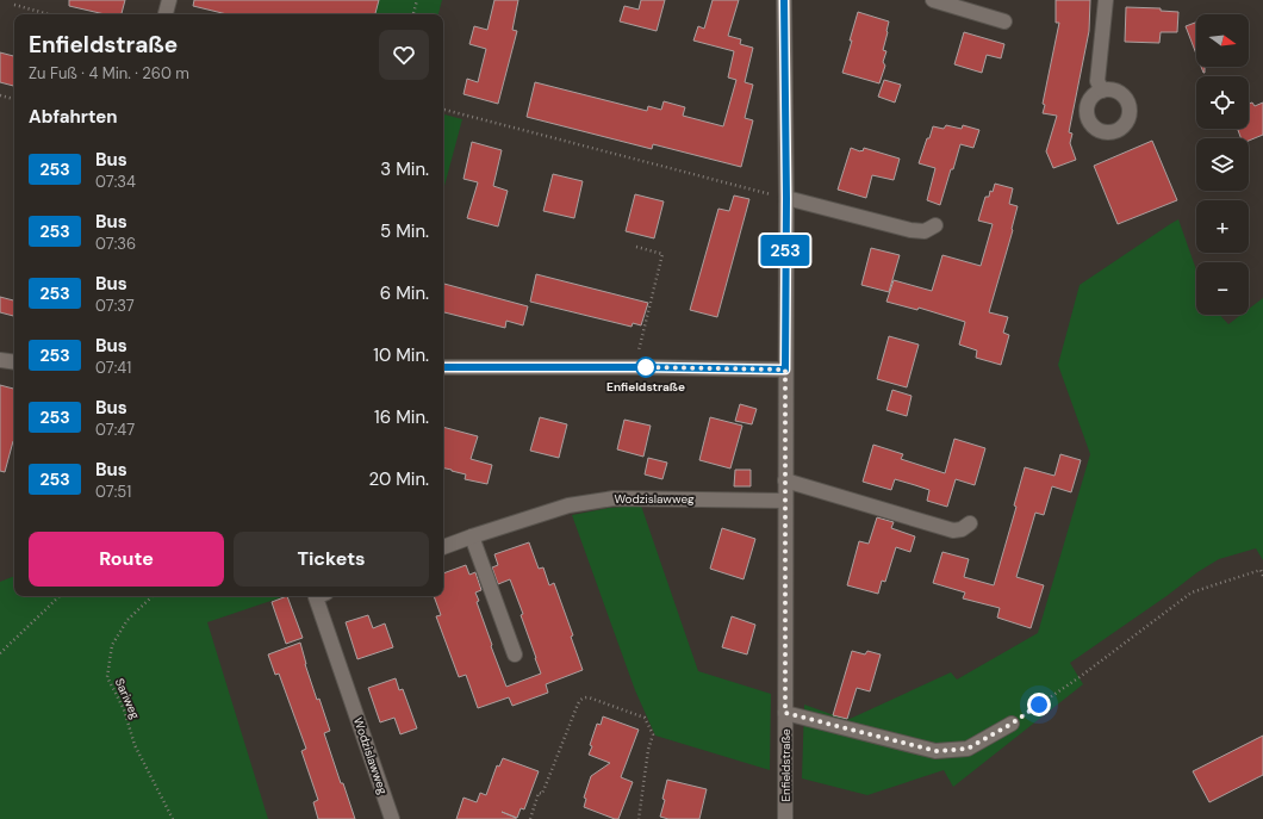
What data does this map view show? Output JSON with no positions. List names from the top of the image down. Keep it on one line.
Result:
{"streets":{"street":["Wodzislawweg","Enfieldstraße"],"path":["Sariweg"]},"crossings":[["Wodzislawweg","Enfieldstraße"]],"places":["Enfieldstraße"],"lines":["bus line 253"],"north":"right","page":{"on_map":"253","map_buttons":["+","−"],"heading":[["Enfieldstraße","Zu Fuß · 4 Min. · 260 m"],"Abfahrten"],"list":[{"mark":"253","name":"Bus","note":"07:34","value":"3 Min."},{"mark":"253","name":"Bus","note":"07:36","value":"5 Min."},{"mark":"253","name":"Bus","note":"07:37","value":"6 Min."},{"mark":"253","name":"Bus","note":"07:41","value":"10 Min."},{"mark":"253","name":"Bus","note":"07:47","value":"16 Min."},{"mark":"253","name":"Bus","note":"07:51","value":"20 Min."}],"buttons":["Route","Tickets"]}}
